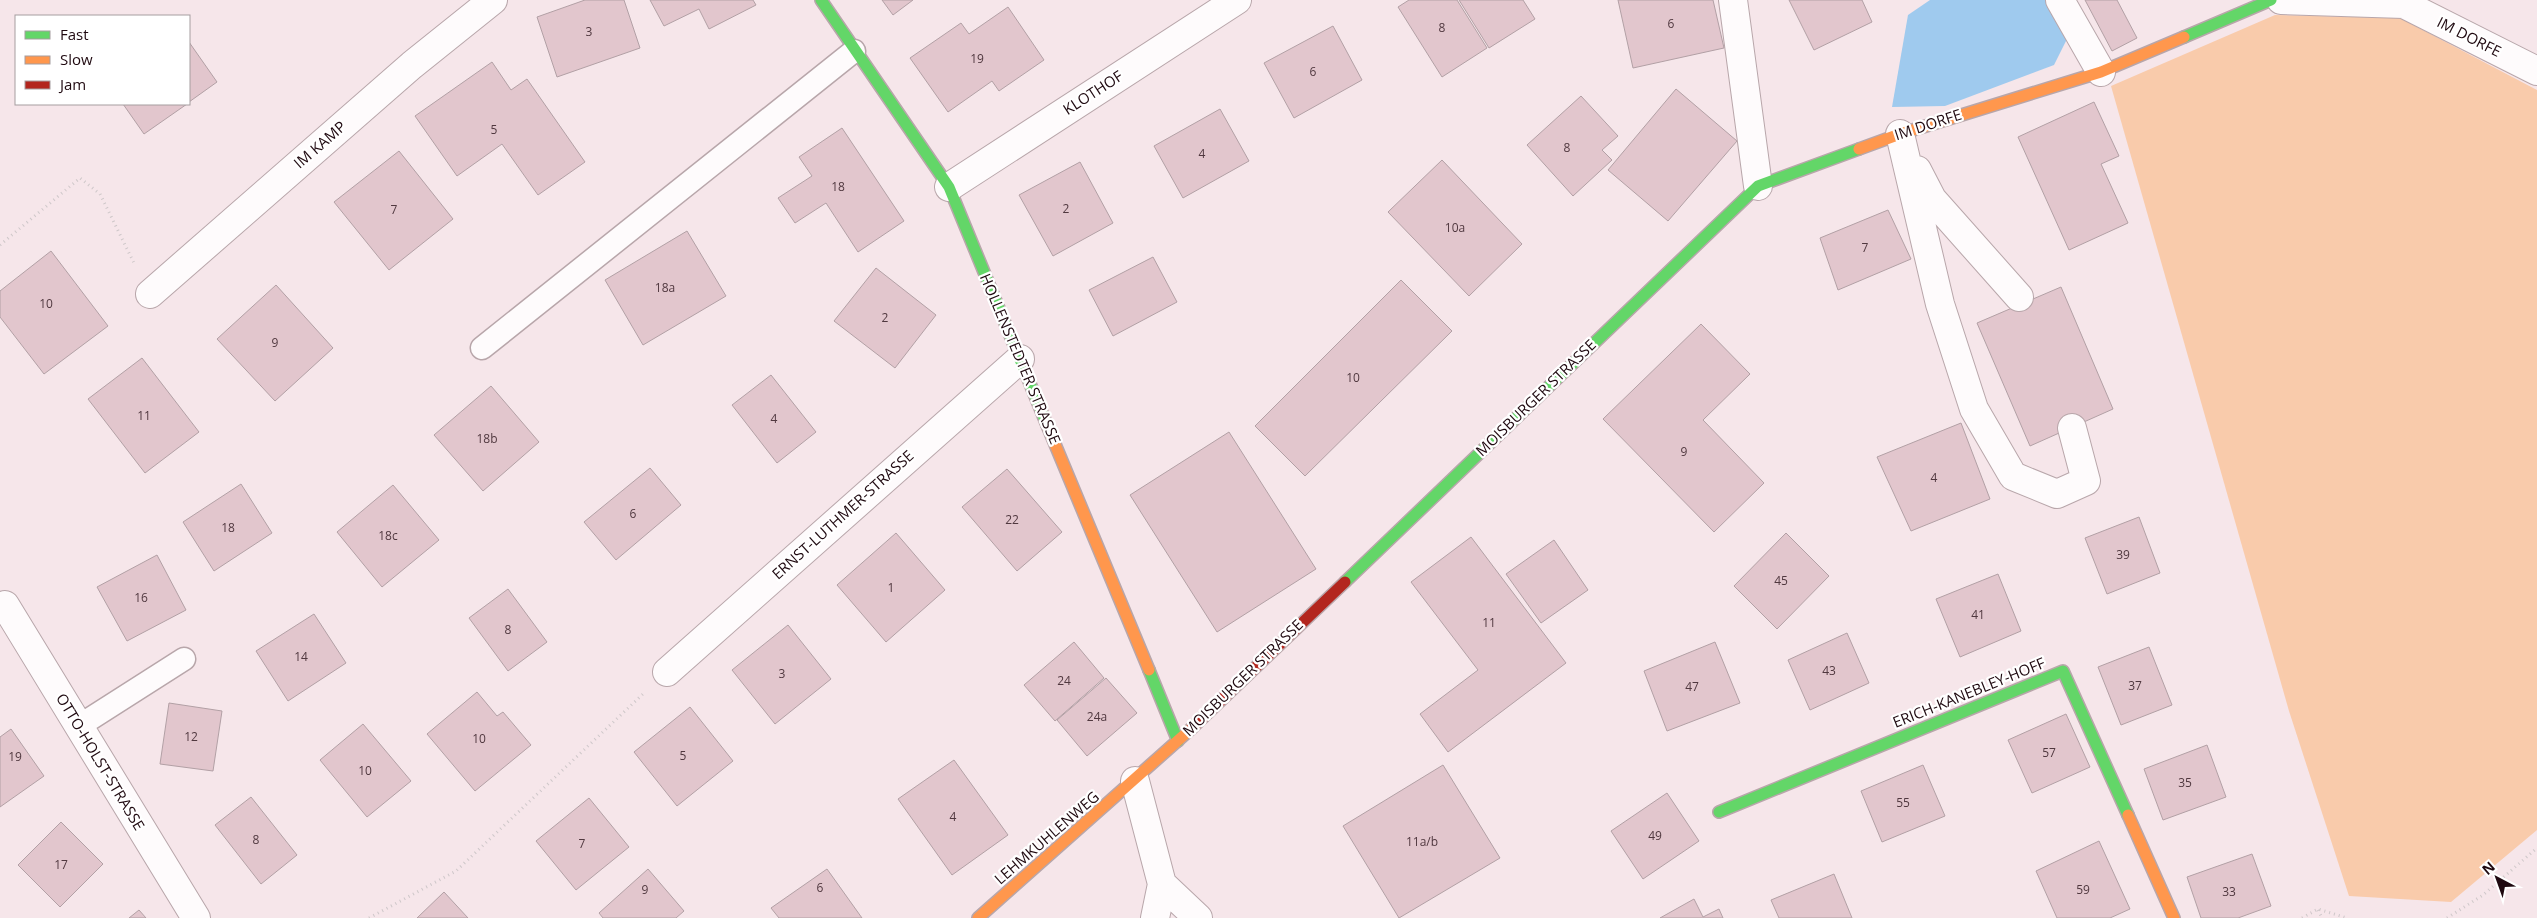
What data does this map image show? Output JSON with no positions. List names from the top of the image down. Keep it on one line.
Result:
{"streets":{"street":["IM DORFE","KLOTHOF","IM KAMP","HOLLENSTEDTER STRASSE","MOISBURGER STRASSE","ERNST-LUTHMER-STRASSE","ERICH-KANEBLEY-HOFF","OTTO-HOLST-STRASSE","LEHMKUHLENWEG"]},"crossings":[["IM DORFE","MOISBURGER STRASSE"],["KLOTHOF","HOLLENSTEDTER STRASSE"],["HOLLENSTEDTER STRASSE","MOISBURGER STRASSE"],["HOLLENSTEDTER STRASSE","ERNST-LUTHMER-STRASSE"],["MOISBURGER STRASSE","LEHMKUHLENWEG"]],"house_numbers":["6","8","3","19","6","5","8","4","18","2","7","10a","7","18a","10","2","9","10","11","4","18b","9","4","6","22","18","18c","39","45","1","16","41","11","8","14","43","3","24","37","47","24a","12","10","57","5","19","10","35","55","4","49","8","11a/b","7","17","6","9","59","33"],"legend":["Fast","Slow","Jam"],"north":"top left"}
